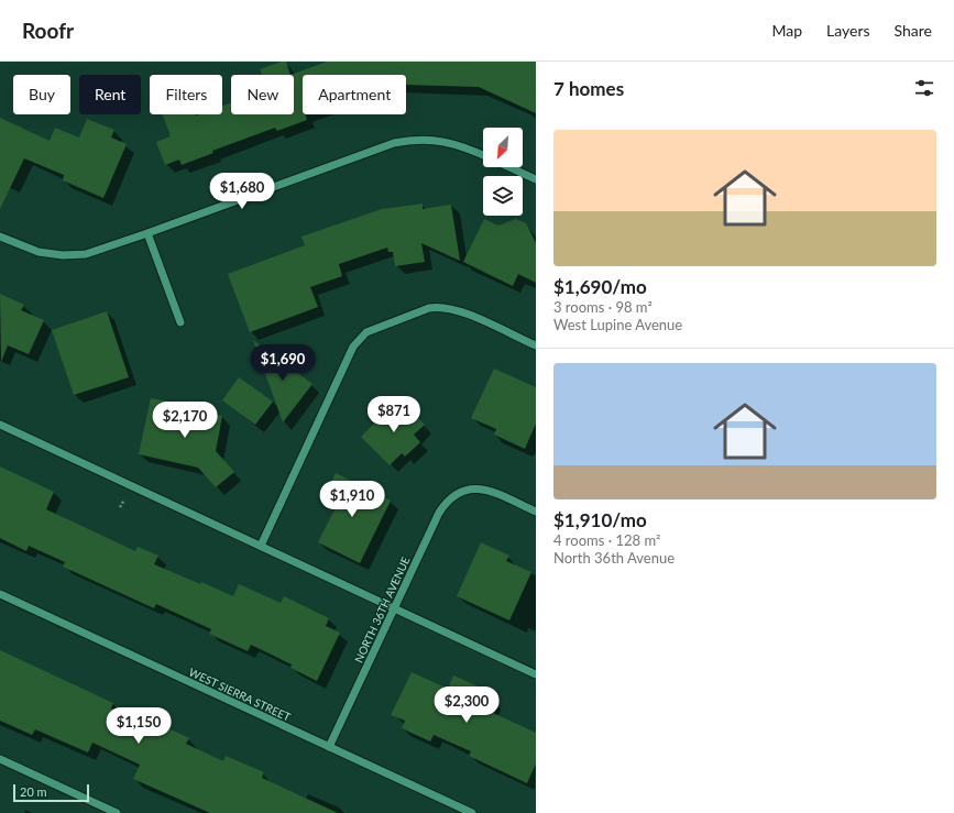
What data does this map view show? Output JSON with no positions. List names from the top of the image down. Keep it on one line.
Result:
{"streets":{"street":["NORTH 36TH AVENUE","WEST SIERRA STREET"]},"crossings":[["NORTH 36TH AVENUE","WEST SIERRA STREET"]],"scale_bar":"20 m","north":"bottom left","page":{"header":"Roofr","nav":["Map","Layers","Share"],"heading":"7 homes","chip":["Buy","Rent","Filters","New","Apartment"],"list":[{"name":"$1,690/mo","note":"3 rooms · 98 m² · West Lupine Avenue"},{"name":"$1,910/mo","note":"4 rooms · 128 m² · North 36th Avenue"}],"price":["$1,680","$1,690","$871","$2,170","$1,910","$2,300","$1,150"],"scale":"20 m"}}
